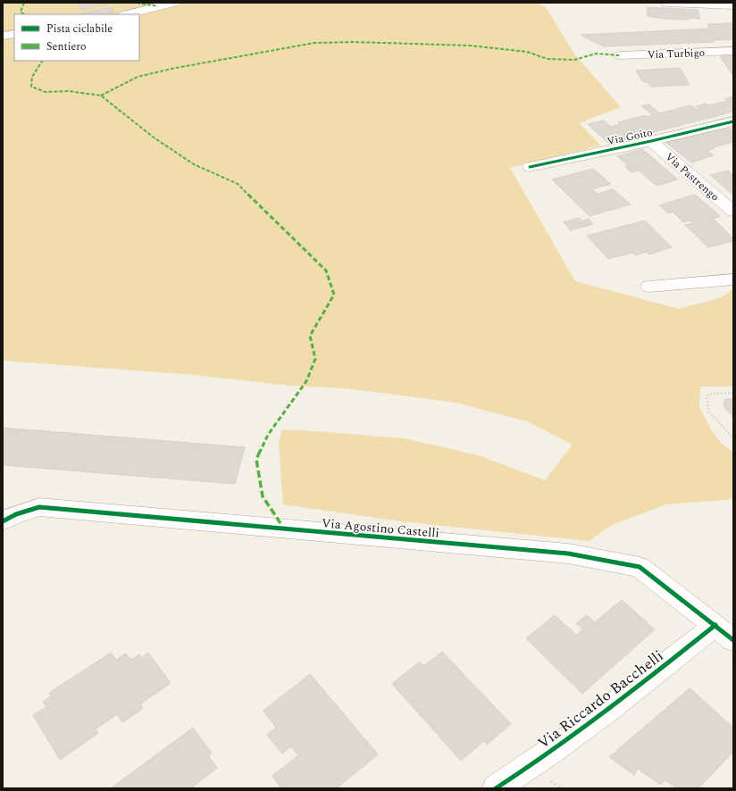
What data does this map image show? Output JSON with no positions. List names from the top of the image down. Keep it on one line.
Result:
{"streets":{"street":["Via Turbigo","Via Goito","Via Pastrengo","Via Agostino Castelli","Via Riccardo Bacchelli"]},"crossings":[["Via Goito","Via Pastrengo"],["Via Agostino Castelli","Via Riccardo Bacchelli"]],"legend":["Pista ciclabile","Sentiero"]}
